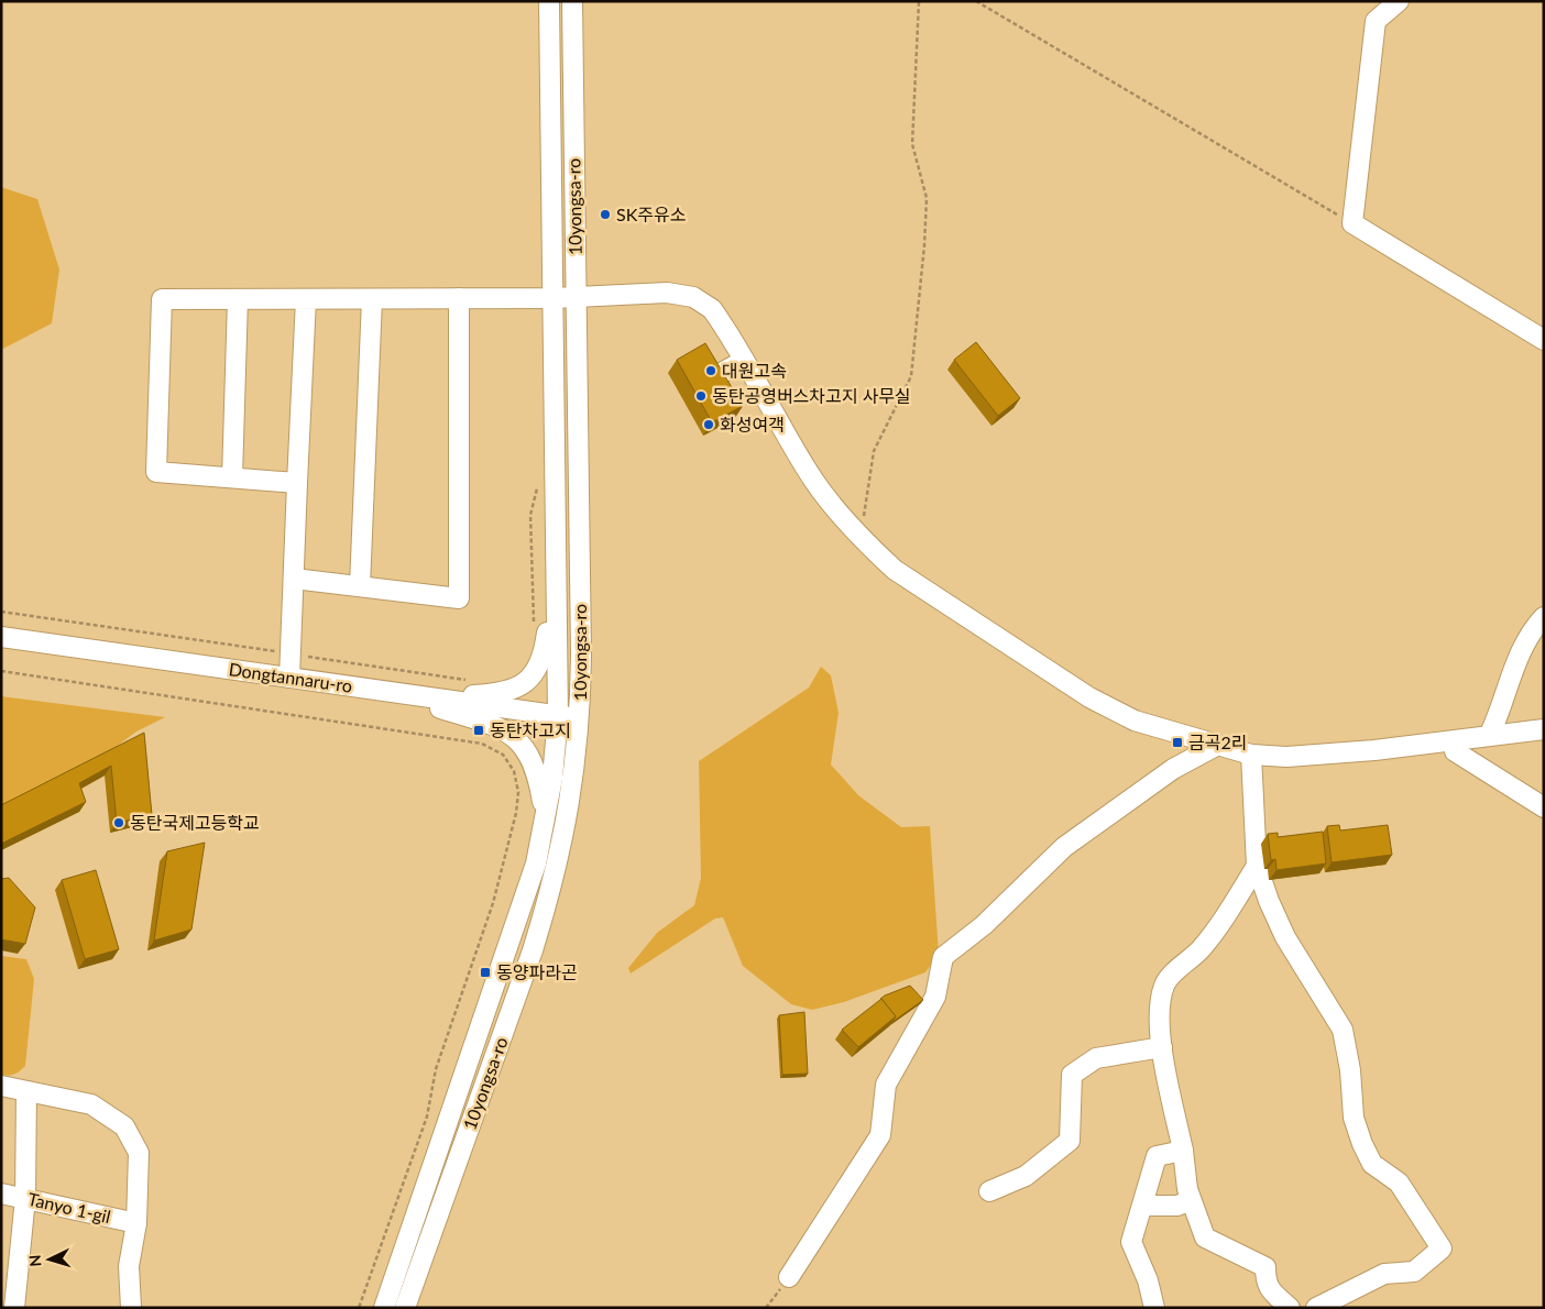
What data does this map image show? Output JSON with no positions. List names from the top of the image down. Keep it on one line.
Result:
{"streets":{"street":["10yongsa-ro","Dongtannaru-ro","Tanyo 1-gil"]},"crossings":[["10yongsa-ro","Dongtannaru-ro"]],"places":{"other":["SK주유소","대원고속","동탄공영버스차고지 사무실","화성여객","동탄국제고등학교"],"transit":["동탄차고지","금곡2리","동양파라곤"]},"north":"left"}
